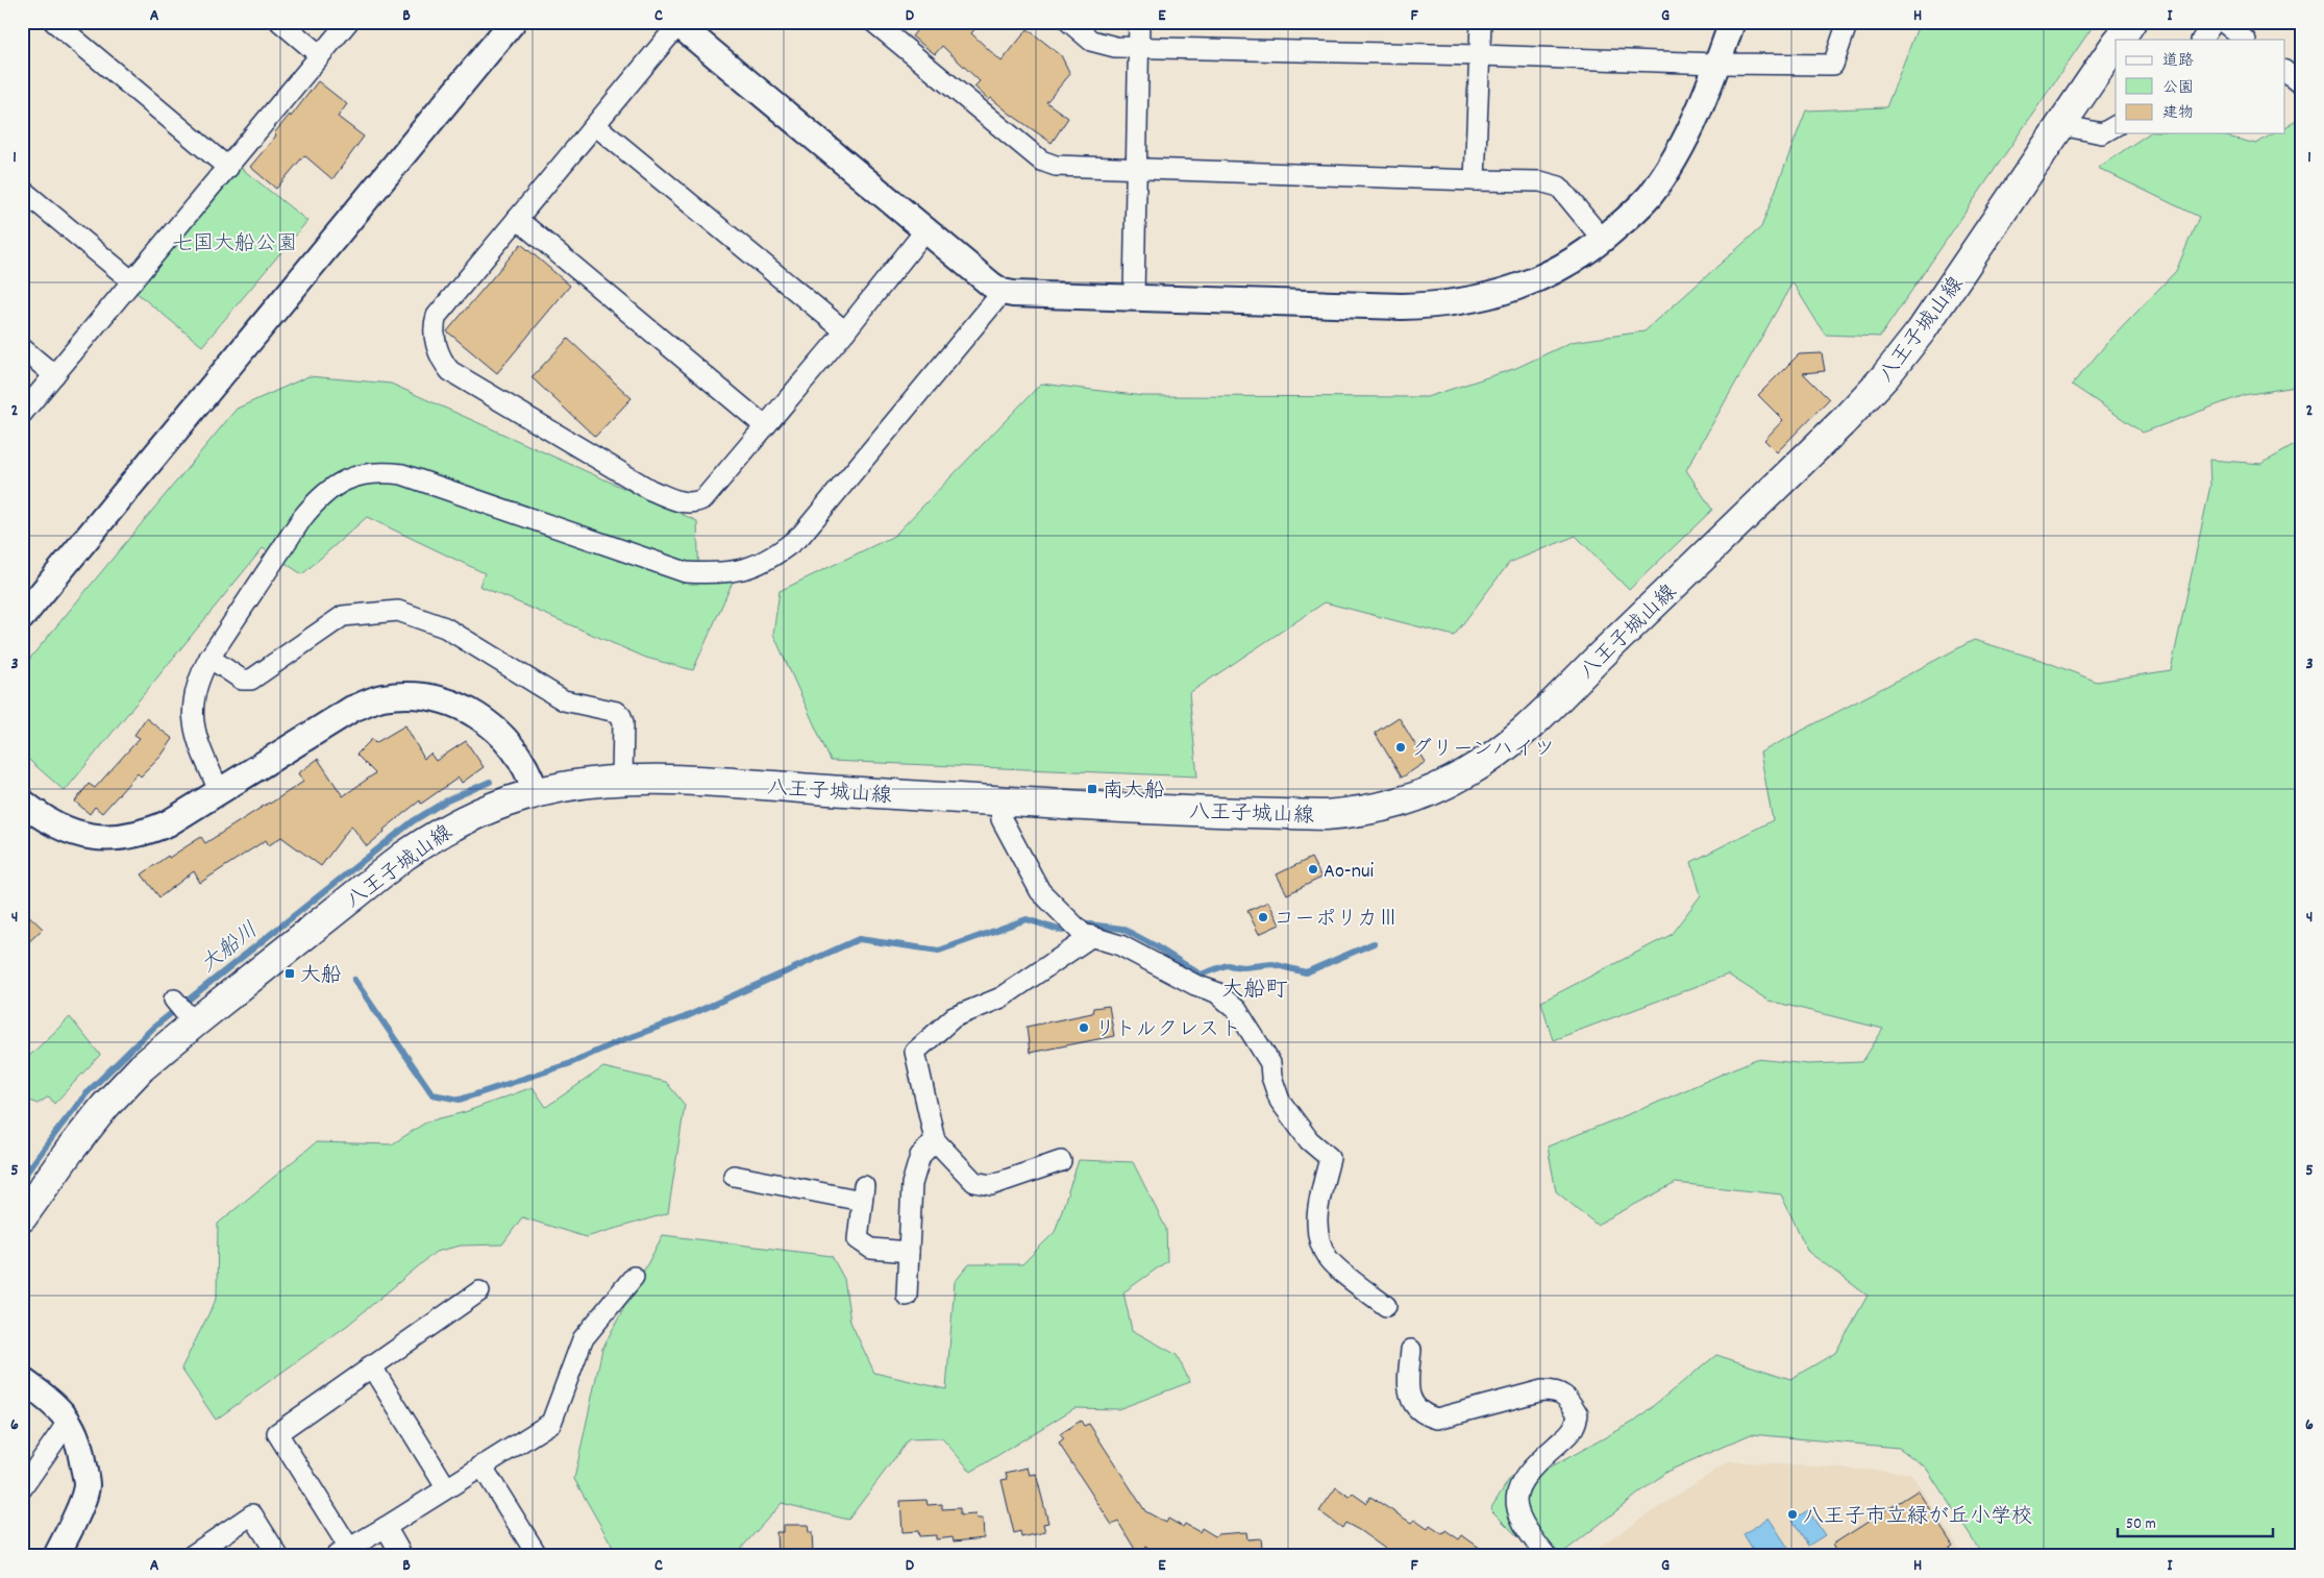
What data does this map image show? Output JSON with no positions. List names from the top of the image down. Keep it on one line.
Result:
{"streets":{"main road":["八王子城山線"]},"districts":["大船町"],"water":["大船川"],"parks":["七国大船公園"],"places":{"other":["グリーンハイツ","Ao-nui","コーポリカⅢ","リトルクレスト","八王子市立緑が丘小学校"],"transit":["南大船","大船"]},"legend":["道路","公園","建物"],"scale_bar":"50 m","grid":{"columns":["A","B","C","D","E","F","G","H","I"],"rows":["1","2","3","4","5","6"]}}
